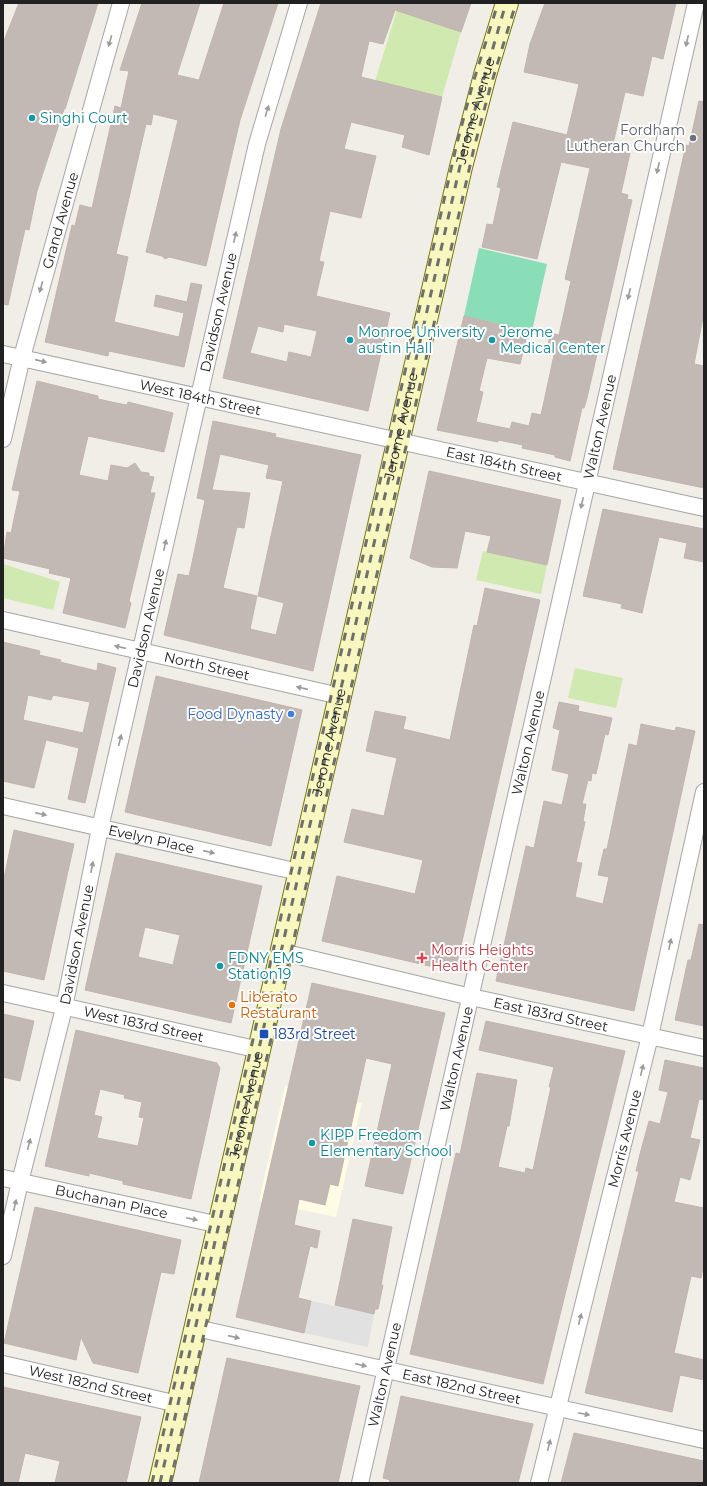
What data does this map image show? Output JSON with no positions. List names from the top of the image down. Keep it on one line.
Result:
{"streets":{"main road":["Jerome Avenue"],"street":["Grand Avenue","Davidson Avenue","West 184th Street","Walton Avenue","East 184th Street","North Street","Evelyn Place","East 183rd Street","West 183rd Street","Morris Avenue","Buchanan Place","West 182nd Street","East 182nd Street"]},"crossings":[["Jerome Avenue","West 184th Street"],["Jerome Avenue","East 184th Street"],["Jerome Avenue","North Street"],["Jerome Avenue","Evelyn Place"],["Jerome Avenue","East 183rd Street"],["Jerome Avenue","West 183rd Street"],["Jerome Avenue","Buchanan Place"],["Jerome Avenue","West 182nd Street"],["Jerome Avenue","East 182nd Street"],["Grand Avenue","West 184th Street"],["Davidson Avenue","West 184th Street"],["Davidson Avenue","North Street"],["Davidson Avenue","Evelyn Place"],["Davidson Avenue","West 183rd Street"],["Davidson Avenue","Buchanan Place"],["West 184th Street","East 184th Street"],["Walton Avenue","East 184th Street"],["Walton Avenue","East 183rd Street"],["Walton Avenue","East 182nd Street"],["East 183rd Street","Morris Avenue"],["Morris Avenue","East 182nd Street"]],"one_way":["Grand Avenue","Davidson Avenue","West 184th Street","Walton Avenue","North Street","Evelyn Place","Morris Avenue","Buchanan Place","East 182nd Street"],"places":{"other":["Singhi Court","Fordham Lutheran Church","Monroe University austin Hall","Jerome Medical Center","Food Dynasty","FDNY EMS Station19","Liberato Restaurant","KIPP Freedom Elementary School"],"health":["Morris Heights Health Center"],"transit":["183rd Street"]}}
